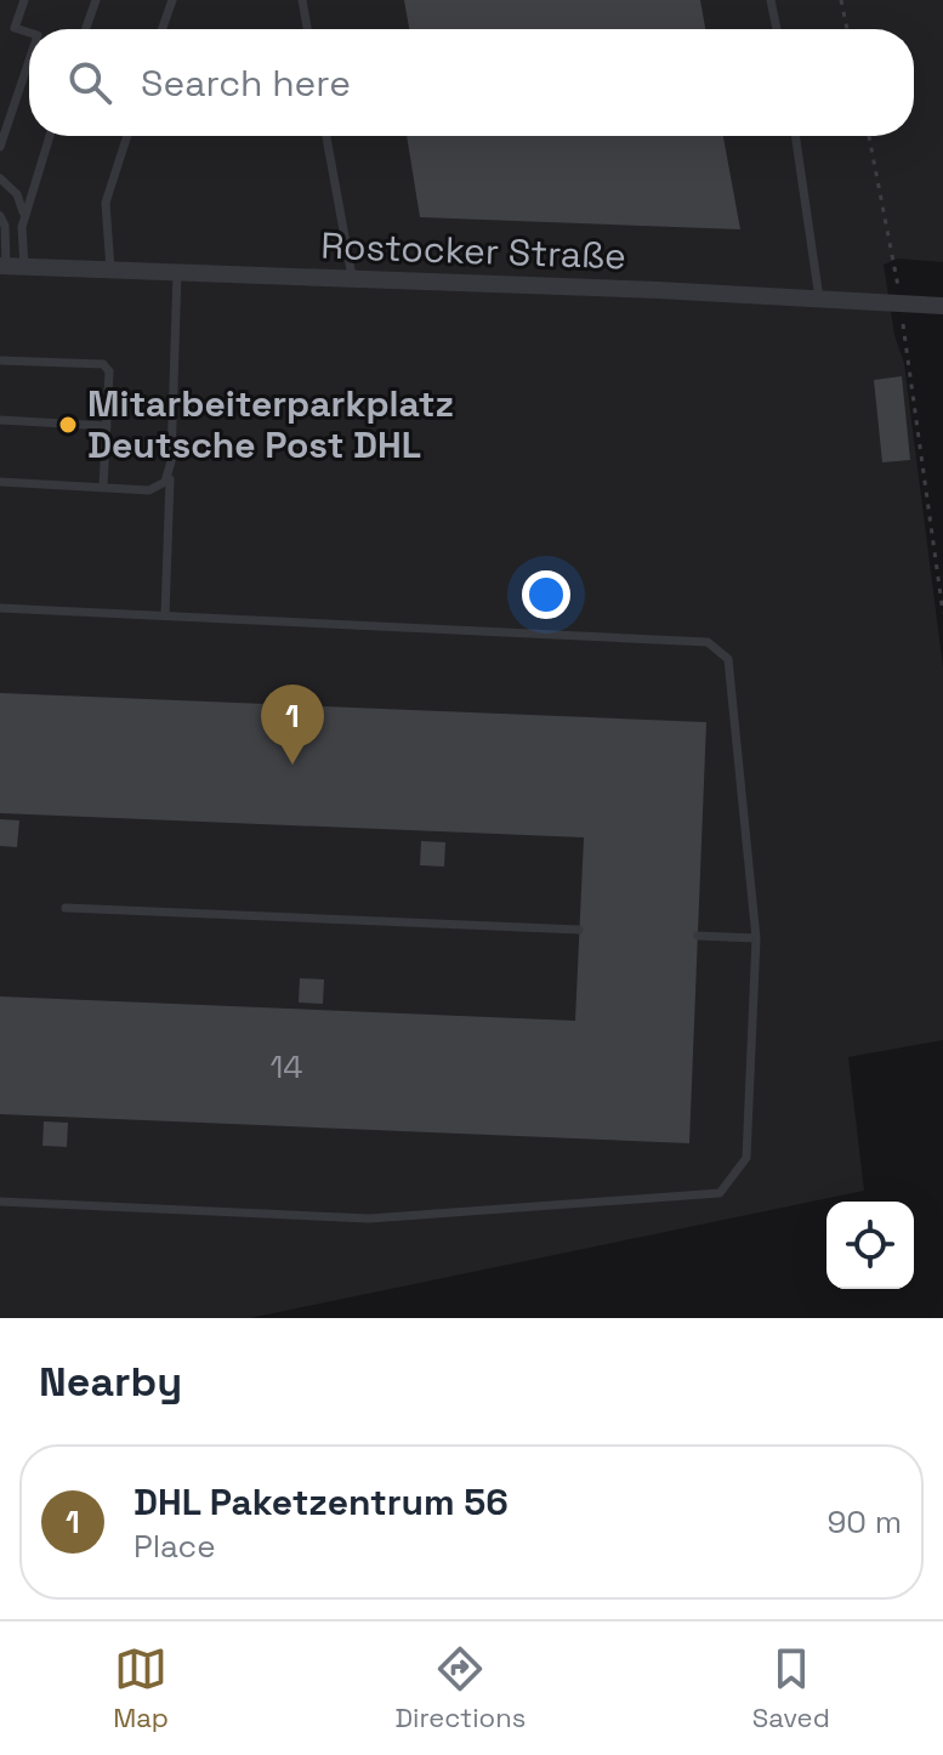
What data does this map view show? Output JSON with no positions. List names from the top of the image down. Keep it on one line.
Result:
{"streets":{"street":["Rostocker Straße"]},"places":["Mitarbeiterparkplatz Deutsche Post DHL"],"house_numbers":["14"],"page":{"search":"Search here","pins":"1","heading":"Nearby","list":[{"mark":"1","name":"DHL Paketzentrum 56","note":"Place","value":"90 m"}],"nav":["Map","Directions","Saved"]}}
